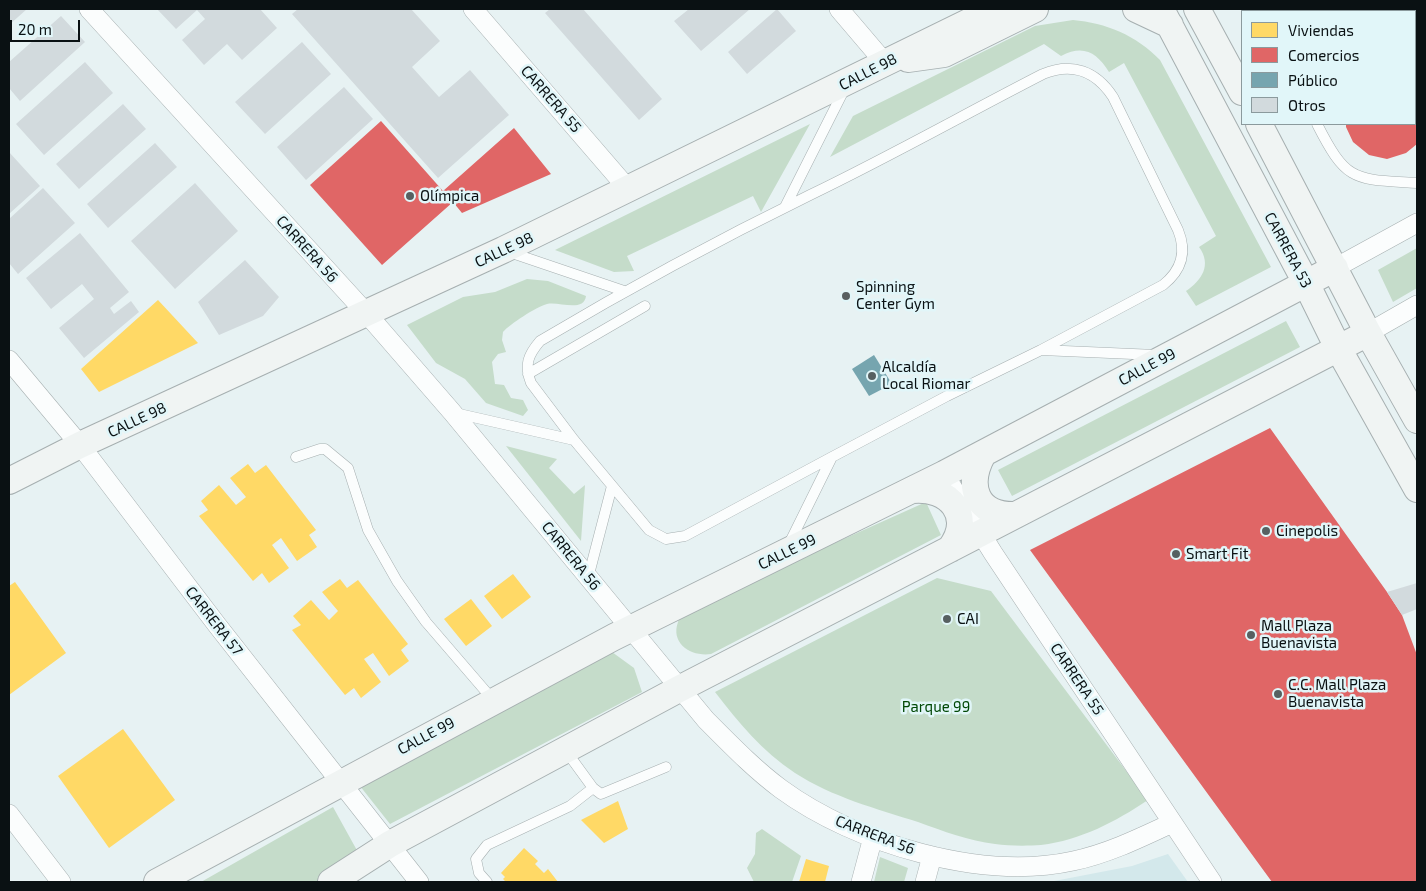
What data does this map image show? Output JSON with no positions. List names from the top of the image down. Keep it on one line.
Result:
{"streets":{"street":["CALLE 98","CARRERA 55","CARRERA 56","CARRERA 53","CALLE 99","CARRERA 57"]},"crossings":[["CALLE 98","CARRERA 55"],["CALLE 98","CARRERA 56"],["CALLE 98","CARRERA 57"],["CARRERA 55","CARRERA 56"],["CARRERA 55","CALLE 99"],["CARRERA 56","CALLE 99"],["CARRERA 53","CALLE 99"],["CALLE 99","CARRERA 57"]],"parks":["Parque 99"],"places":["Olímpica","Spinning Center Gym","Alcaldía Local Riomar","Cinepolis","Smart Fit","CAI","Mall Plaza Buenavista","C.C. Mall Plaza Buenavista"],"legend":["Viviendas","Comercios","Público","Otros"],"scale_bar":"20 m"}
